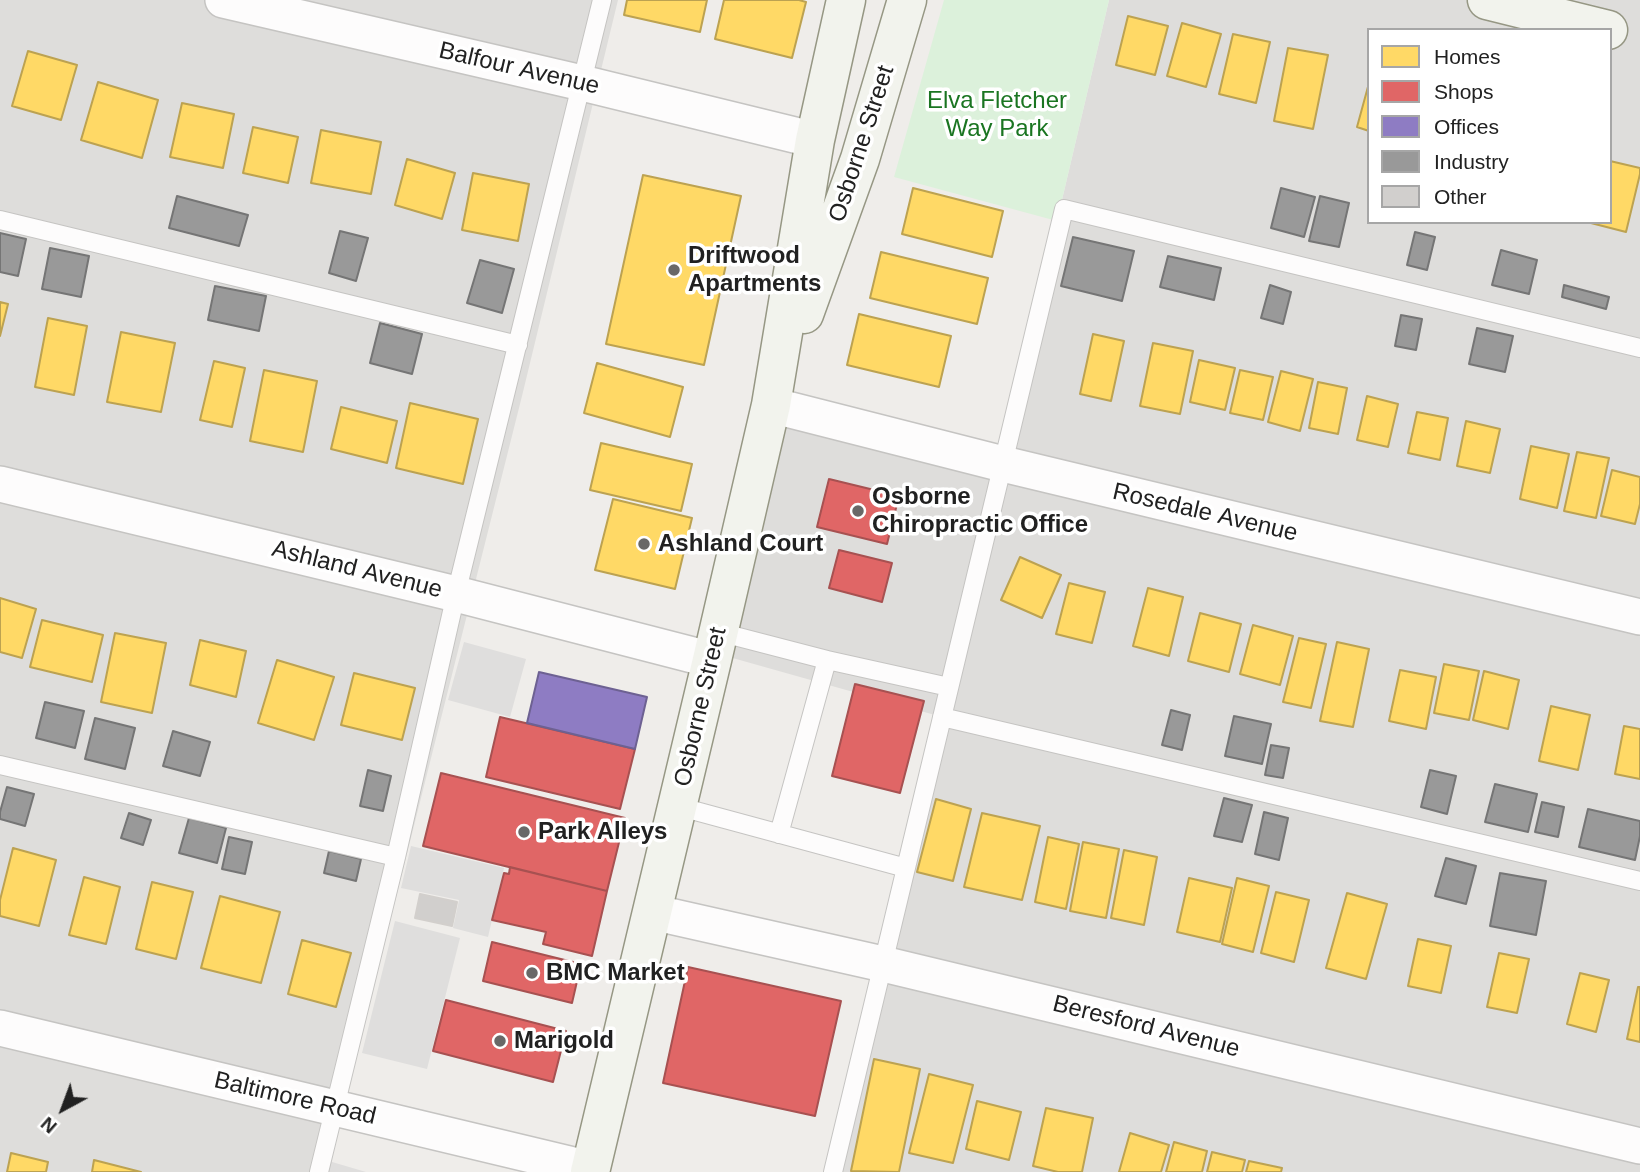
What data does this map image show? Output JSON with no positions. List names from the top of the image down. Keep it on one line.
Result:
{"streets":{"main road":["Osborne Street"],"street":["Balfour Avenue","Rosedale Avenue","Ashland Avenue","Beresford Avenue","Baltimore Road"]},"crossings":[["Balfour Avenue","Osborne Street"],["Osborne Street","Rosedale Avenue"],["Osborne Street","Ashland Avenue"],["Osborne Street","Beresford Avenue"],["Osborne Street","Baltimore Road"]],"parks":["Elva Fletcher Way Park"],"places":["Driftwood Apartments","Osborne Chiropractic Office","Ashland Court","Park Alleys","BMC Market","Marigold"],"legend":["Homes","Shops","Offices","Industry","Other"],"north":"bottom left"}
